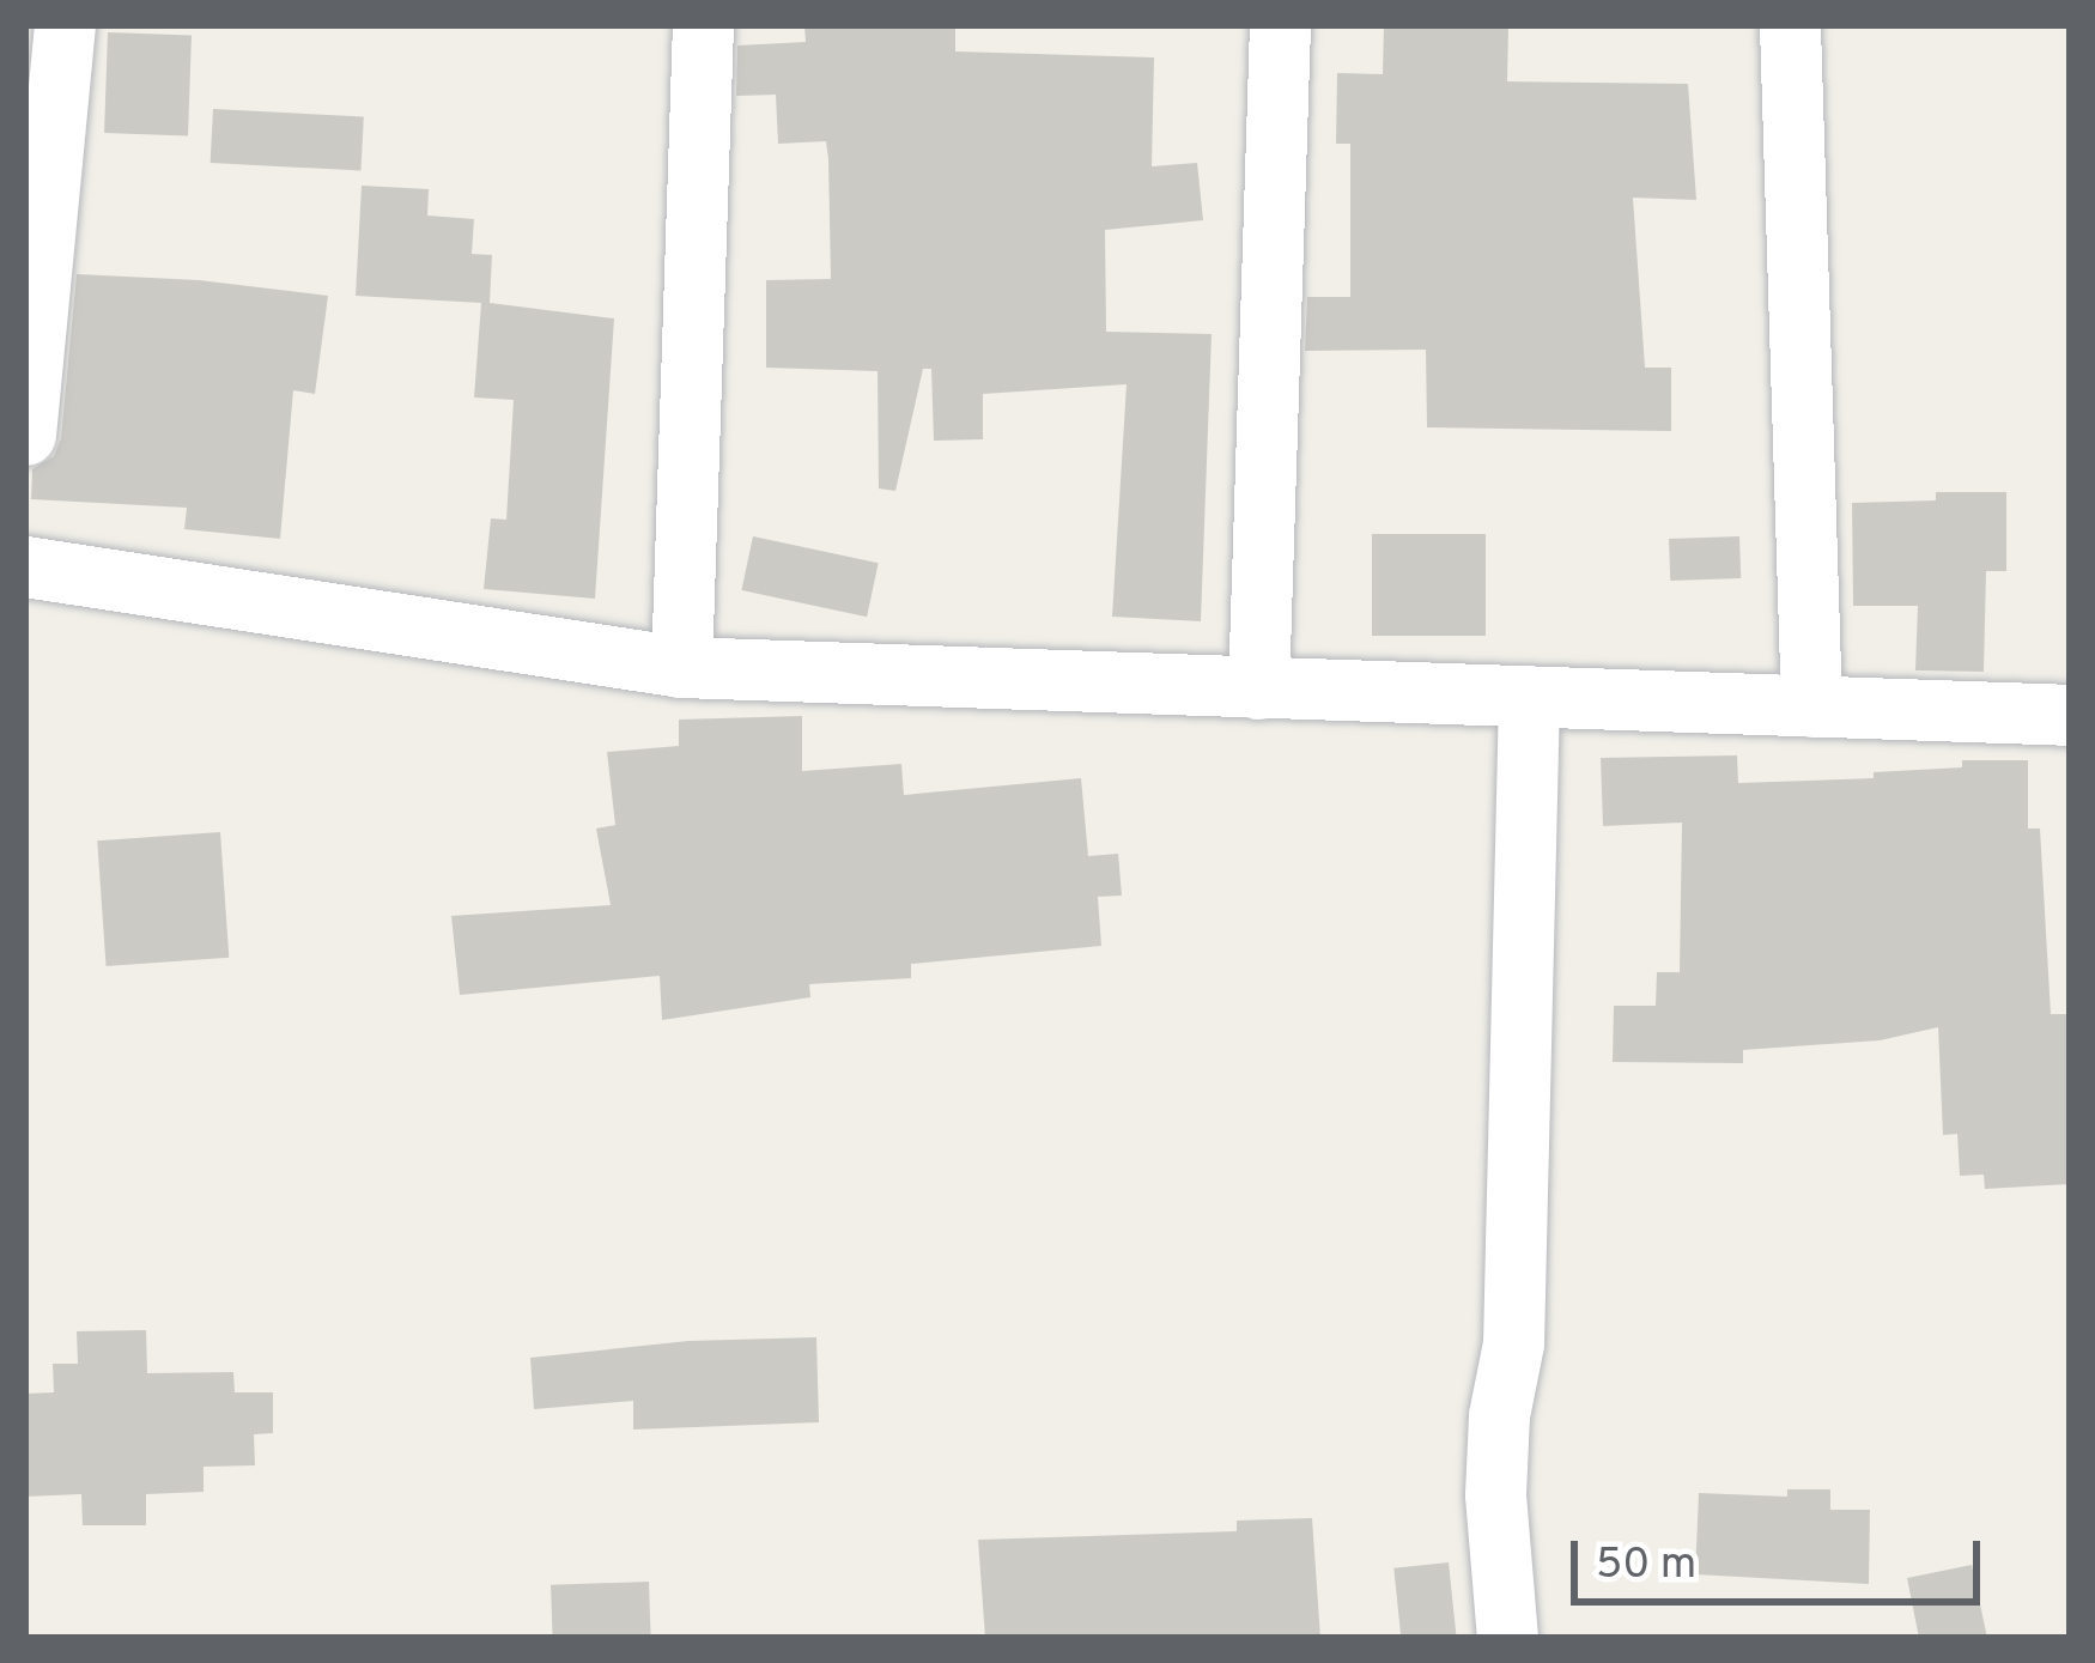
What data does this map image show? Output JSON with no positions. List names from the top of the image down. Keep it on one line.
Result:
{"scale_bar":"50 m"}
